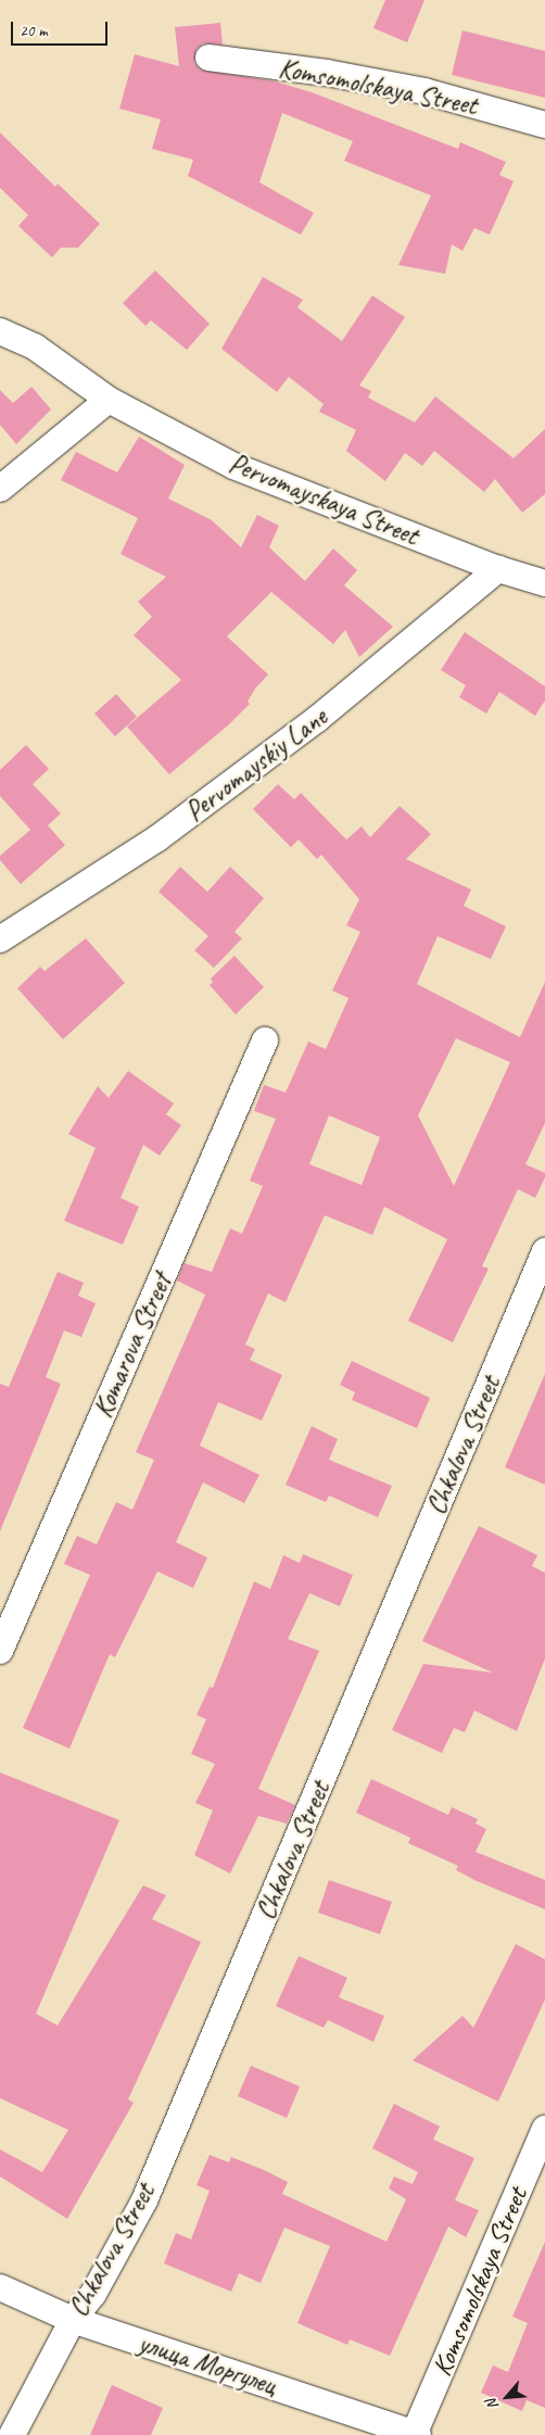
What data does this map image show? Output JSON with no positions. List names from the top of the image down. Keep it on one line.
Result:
{"streets":{"street":["Komsomolskaya Street","Pervomayskaya Street","Pervomayskiy Lane","Komarova Street","Chkalova Street","улица Моргулец"]},"crossings":[["Komsomolskaya Street","улица Моргулец"],["Pervomayskaya Street","Pervomayskiy Lane"],["Chkalova Street","улица Моргулец"]],"scale_bar":"20 m","north":"bottom left"}
